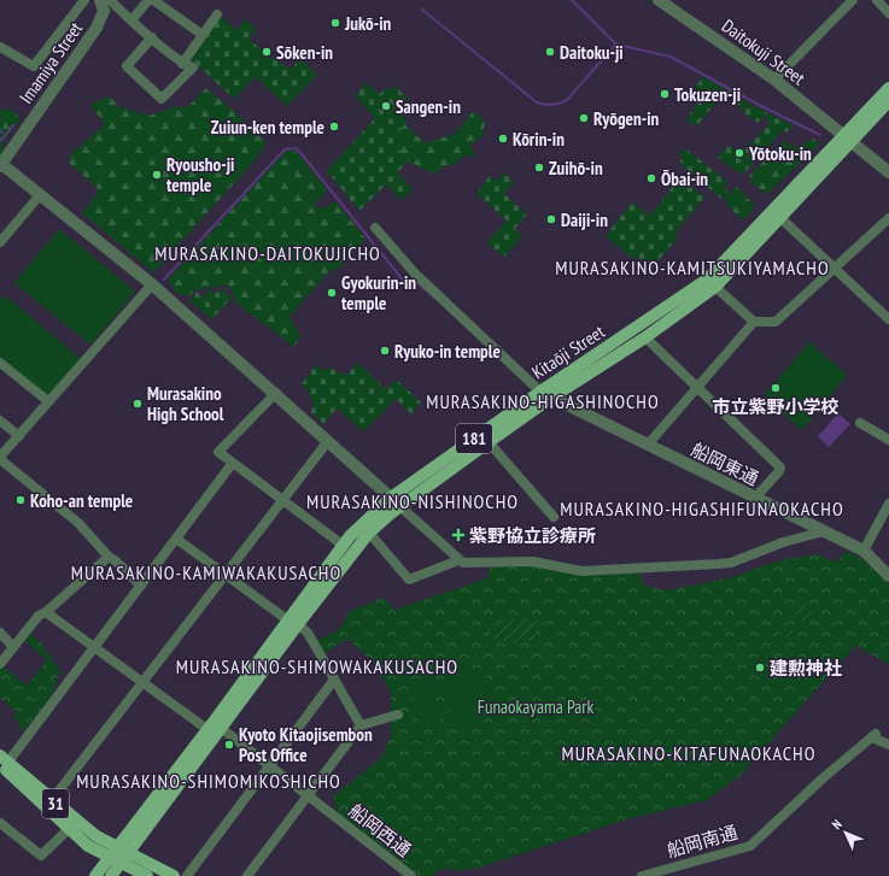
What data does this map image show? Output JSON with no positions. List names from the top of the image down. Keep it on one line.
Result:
{"streets":{"main road":["Kitaōji Street","181","31"],"street":["Daitokuji Street","Imamiya Street","船岡東通","船岡西通","船岡南通"]},"crossings":[["Daitokuji Street","Kitaōji Street"],["Kitaōji Street","船岡東通"],["Kitaōji Street","31"],["Kitaōji Street","船岡西通"]],"districts":["MURASAKINO-DAITOKUJICHO","MURASAKINO-KAMITSUKIYAMACHO","MURASAKINO-HIGASHINOCHO","MURASAKINO-NISHINOCHO","MURASAKINO-HIGASHIFUNAOKACHO","MURASAKINO-KAMIWAKAKUSACHO","MURASAKINO-SHIMOWAKAKUSACHO","MURASAKINO-KITAFUNAOKACHO","MURASAKINO-SHIMOMIKOSHICHO"],"parks":["Funaokayama Park"],"places":{"other":["Jukō-in","Sōken-in","Daitoku-ji","Tokuzen-ji","Sangen-in","Ryōgen-in","Zuiun-ken temple","Kōrin-in","Yōtoku-in","Zuihō-in","Ryousho-ji temple","Ōbai-in","Daiji-in","Gyokurin-in temple","Ryuko-in temple","市立紫野小学校","Murasakino High School","Koho-an temple","建勲神社","Kyoto Kitaojisembon Post Office"],"health":["紫野協立診療所"]},"north":"top left"}
